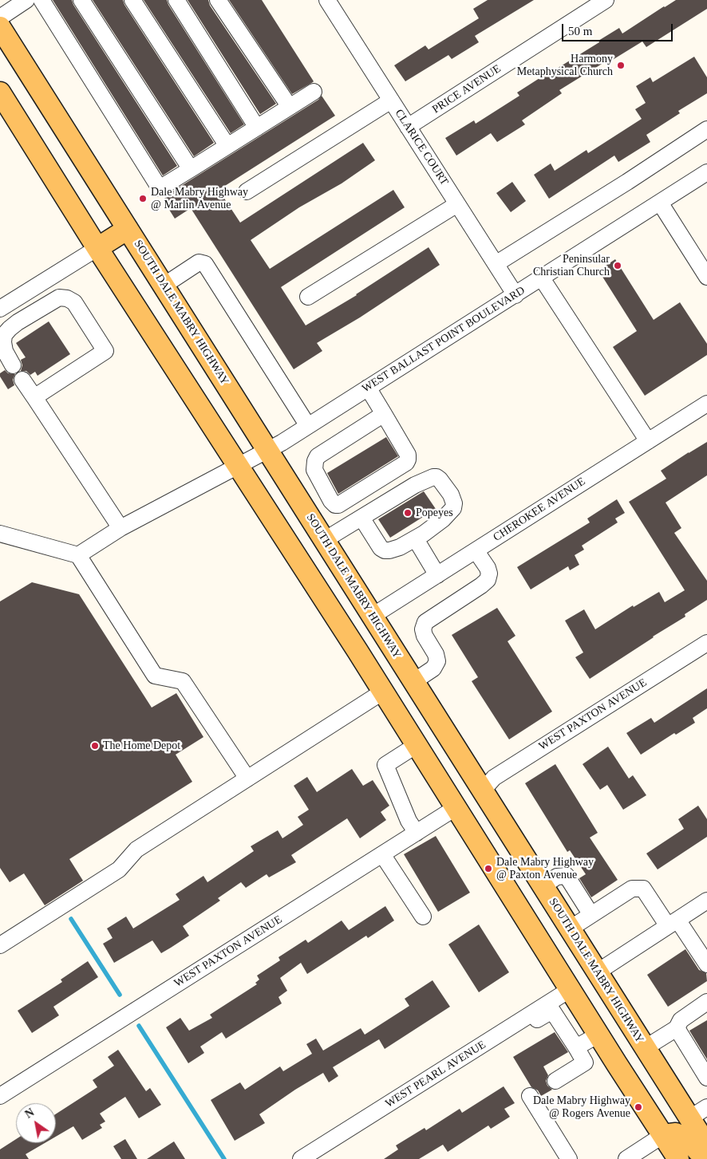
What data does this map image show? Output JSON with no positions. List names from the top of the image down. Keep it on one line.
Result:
{"streets":{"main road":["SOUTH DALE MABRY HIGHWAY"],"street":["PRICE AVENUE","CLARICE COURT","WEST BALLAST POINT BOULEVARD","CHEROKEE AVENUE","WEST PAXTON AVENUE","WEST PEARL AVENUE"]},"crossings":[["PRICE AVENUE","CLARICE COURT"],["CLARICE COURT","WEST BALLAST POINT BOULEVARD"],["SOUTH DALE MABRY HIGHWAY","WEST BALLAST POINT BOULEVARD"],["SOUTH DALE MABRY HIGHWAY","CHEROKEE AVENUE"],["SOUTH DALE MABRY HIGHWAY","WEST PAXTON AVENUE"]],"places":["Harmony Metaphysical Church","Dale Mabry Highway @ Marlin Avenue","Peninsular Christian Church","Popeyes","The Home Depot","Dale Mabry Highway @ Paxton Avenue","Dale Mabry Highway @ Rogers Avenue"],"scale_bar":"50 m","north":"top left"}
